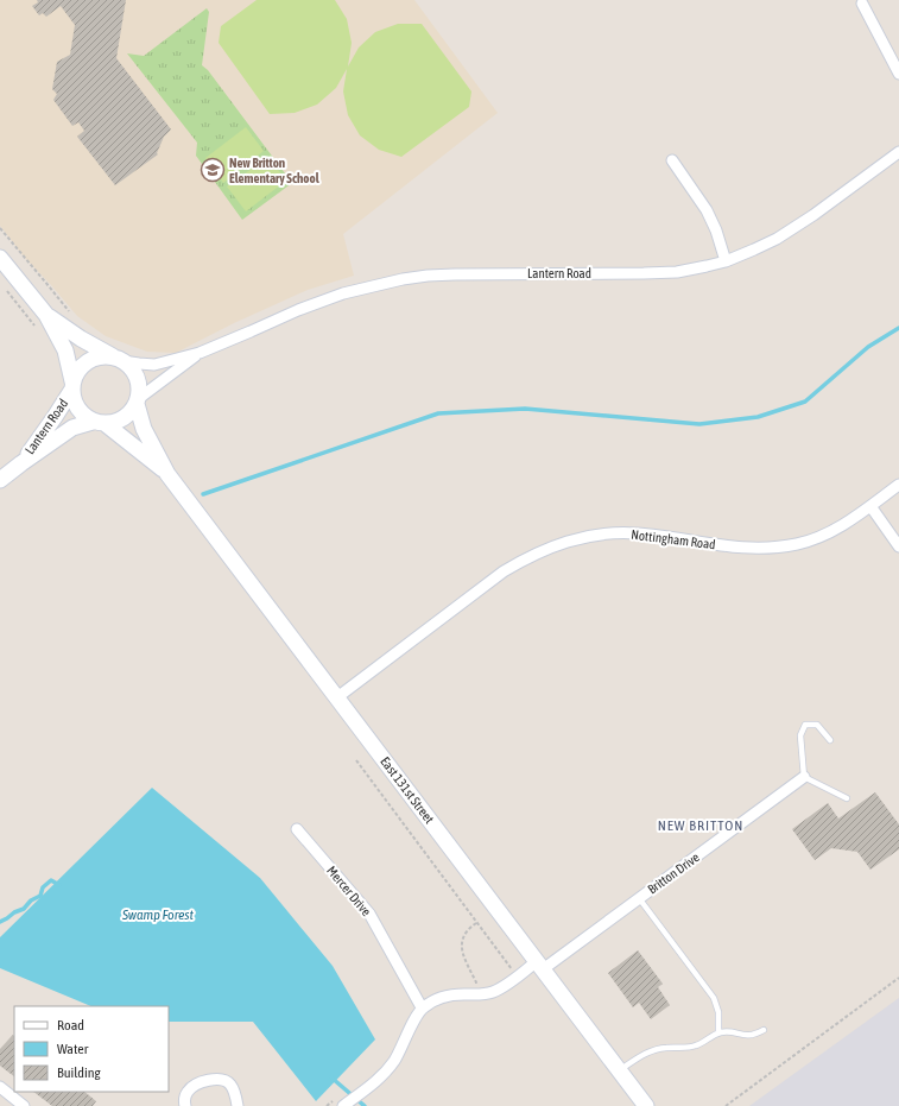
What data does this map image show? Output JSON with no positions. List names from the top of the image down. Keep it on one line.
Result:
{"streets":{"street":["Lantern Road","Nottingham Road","East 131st Street","Britton Drive","Mercer Drive"]},"crossings":[["Lantern Road","East 131st Street"],["Nottingham Road","East 131st Street"],["East 131st Street","Britton Drive"],["Britton Drive","Mercer Drive"]],"districts":["NEW BRITTON"],"water":["Swamp Forest"],"places":{"school or university":["New Britton Elementary School"]},"legend":["Road","Water","Building"]}
